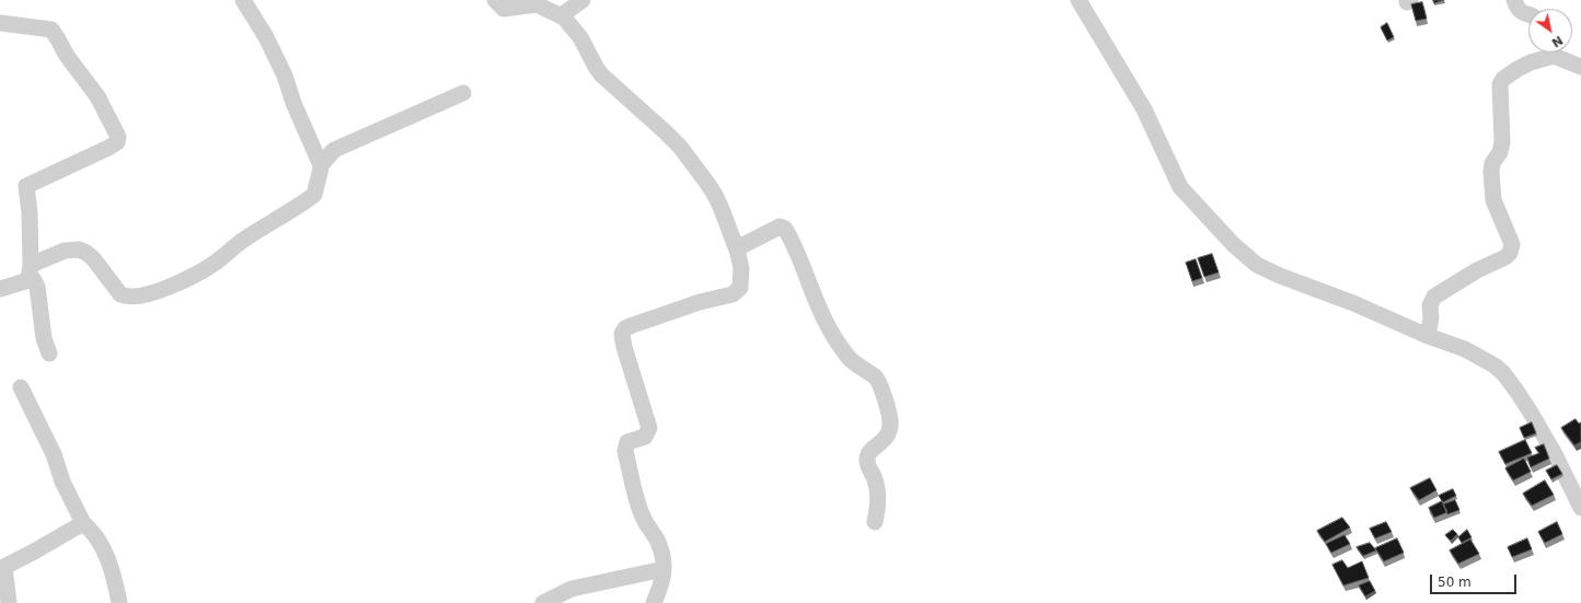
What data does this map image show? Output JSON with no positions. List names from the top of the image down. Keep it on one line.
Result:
{"scale_bar":"50 m","north":"bottom right"}
